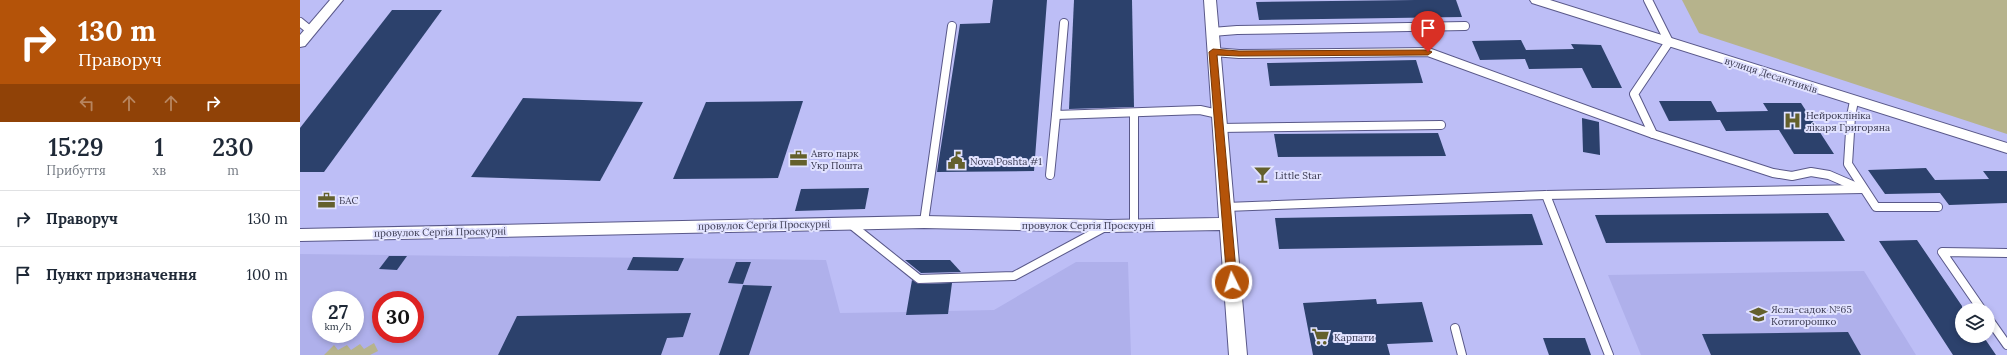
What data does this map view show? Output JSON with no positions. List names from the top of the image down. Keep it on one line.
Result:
{"streets":{"street":["вулиця Десантників","провулок Сергія Проскурні"]},"places":{"hospital":["Нейроклініка лікаря Григоряна"],"office":["Авто парк Укр Пошта","БАС"],"public building":["Nova Poshta #1"],"bar":["Little Star"],"school or university":["Ясла-садок №65 Котигорошко"],"supermarket":["Карпати"]},"page":{"turn":["130 m","Праворуч"],"eta":["15:29","Прибуття","1","хв","230","m"],"list":[{"name":"Праворуч","value":"130 m"},{"name":"Пункт призначення","value":"100 m"}],"speed":"27 km/h","limit":"30"}}
